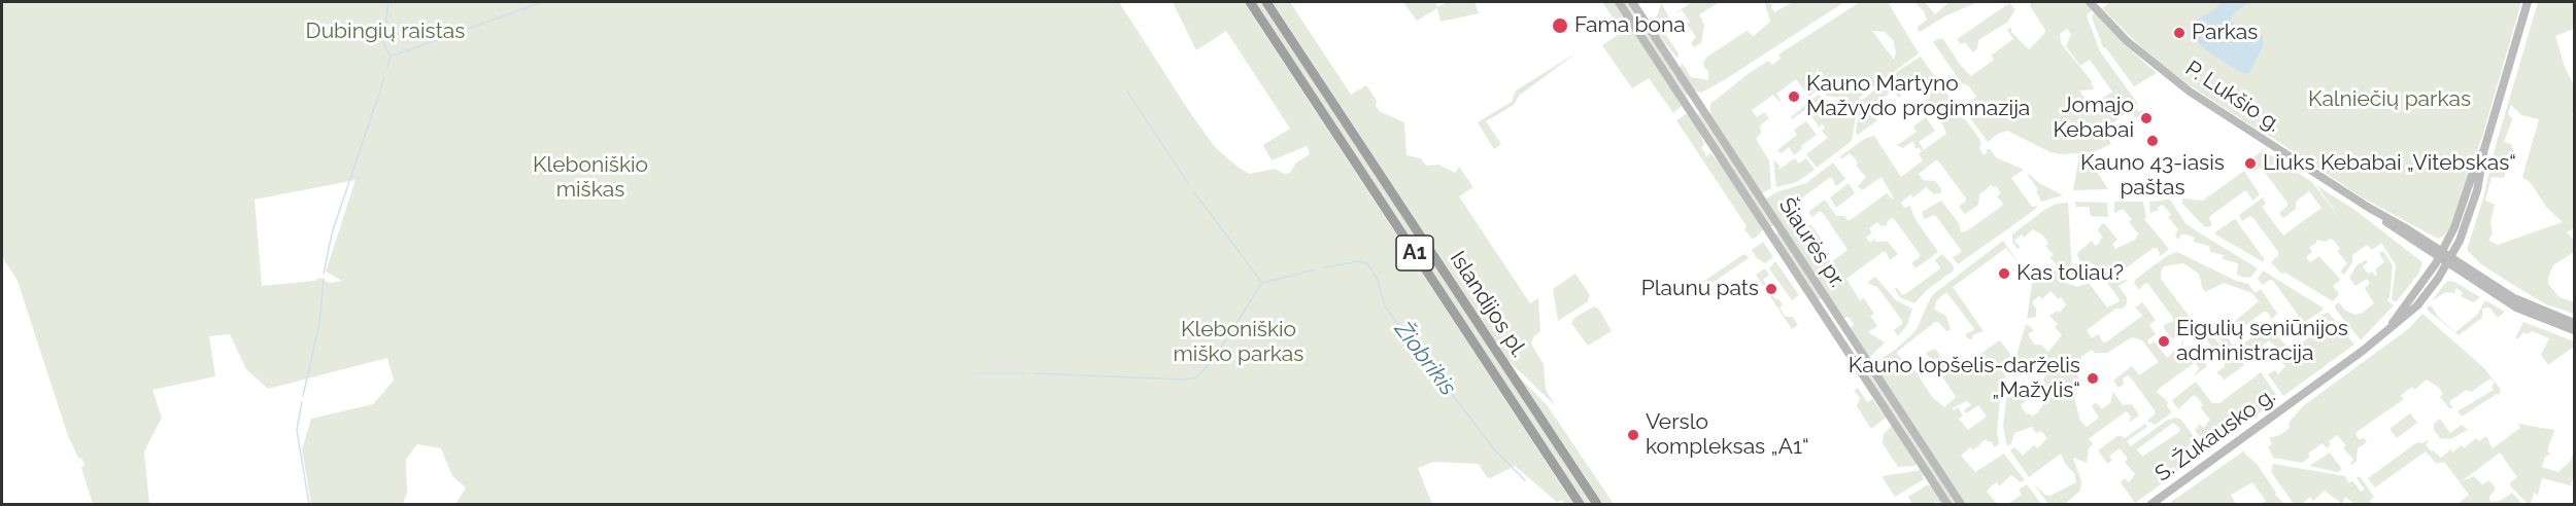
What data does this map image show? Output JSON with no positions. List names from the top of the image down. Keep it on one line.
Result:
{"streets":{"highway":["A1","Islandijos pl."],"main road":["P. Lukšio g.","Šiaurės pr.","S. Žukausko g."]},"crossings":[["P. Lukšio g.","S. Žukausko g."]],"water":["Žiobrikis"],"parks":["Dubingių raistas","Kalniečių parkas","Kleboniškio miškas","Kleboniškio miško parkas"],"places":["Fama bona","Parkas","Kauno Martyno Mažvydo progimnazija","Jomajo Kebabai","Kauno 43-iasis paštas","Liuks Kebabai „Vitebskas“","Kas toliau?","Plaunu pats","Eigulių seniūnijos administracija","Kauno lopšelis-darželis „Mažylis“","Verslo kompleksas „A1“"]}
